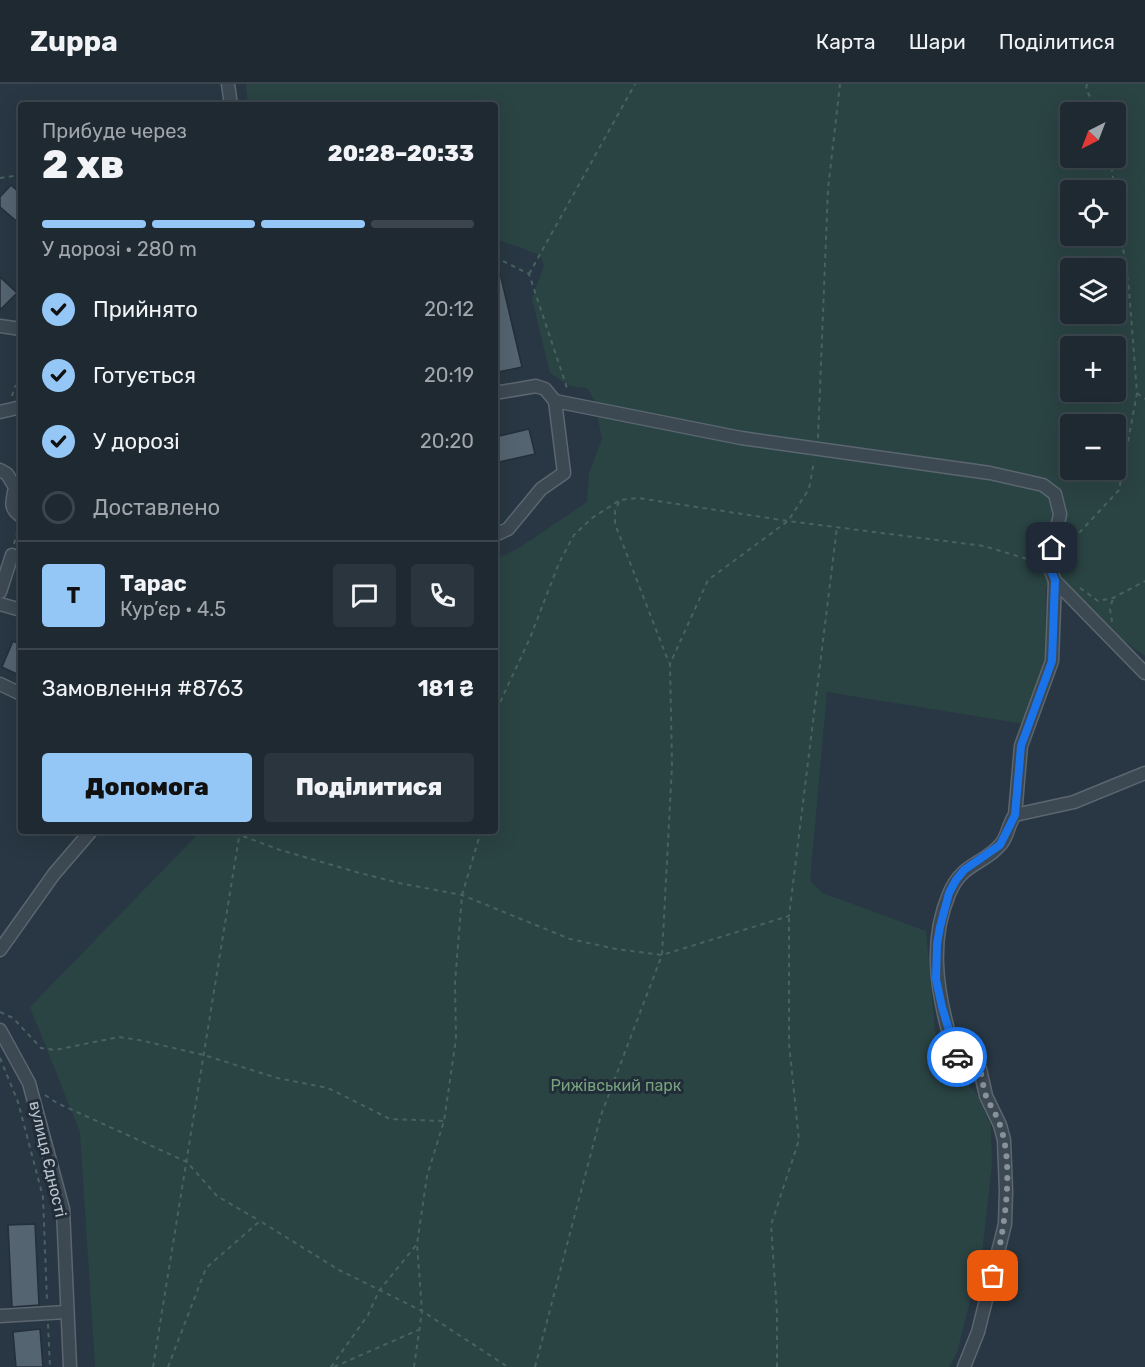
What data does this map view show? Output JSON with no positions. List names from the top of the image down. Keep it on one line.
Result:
{"streets":{"street":["вулиця Єдності"]},"parks":["Рижівський парк"],"north":"bottom left","page":{"header":"Zuppa","nav":["Карта","Шари","Поділитися"],"map_buttons":["+","−"],"heading":["2 хв","Прибуде через","20:28–20:33"],"panel":["Тарас","Кур’єр · 4.5","Замовлення #8763","181 ₴"],"bar":"У дорозі · 280 m","list":[["Прийнято","20:12"],["Готується","20:19"],["У дорозі","20:20"],"Доставлено"],"round":"Т","buttons":["Допомога","Поділитися"]}}
